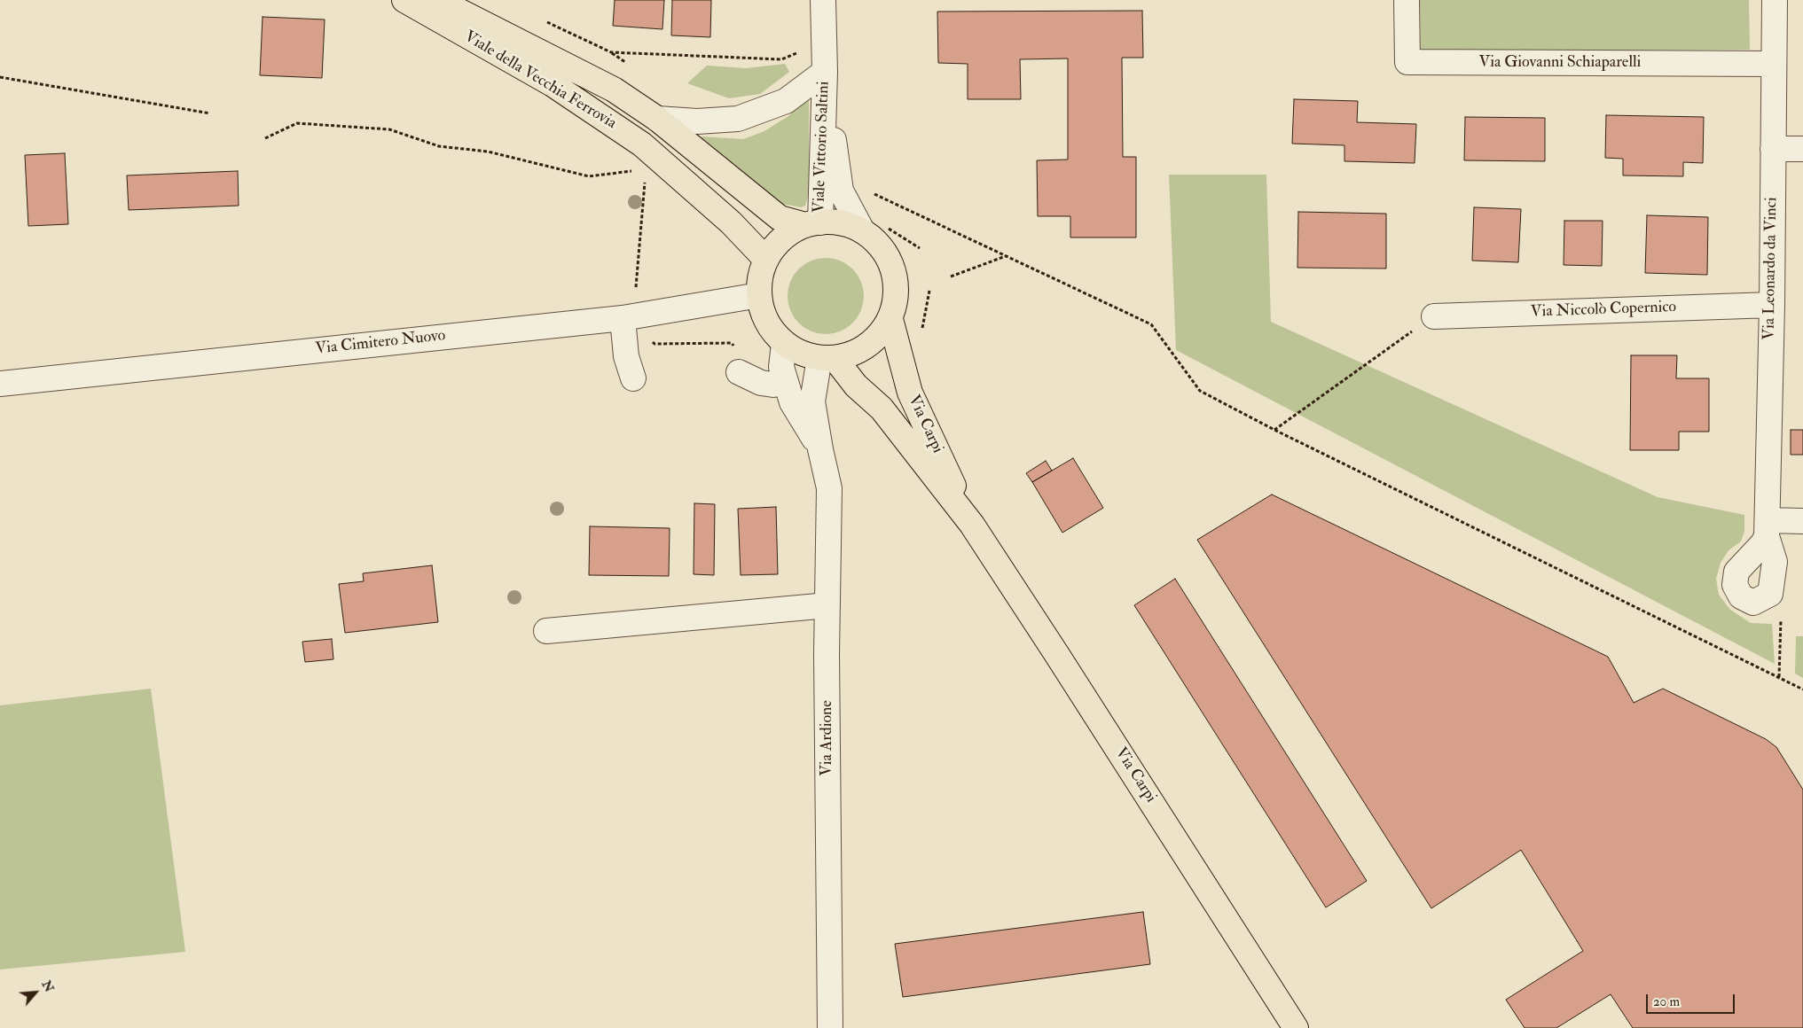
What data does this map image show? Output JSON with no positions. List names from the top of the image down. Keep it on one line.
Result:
{"streets":{"main road":["Viale della Vecchia Ferrovia","Via Carpi"],"street":["Via Giovanni Schiaparelli","Viale Vittorio Saltini","Via Leonardo da Vinci","Via Niccolò Copernico","Via Cimitero Nuovo","Via Ardione"]},"crossings":[["Via Giovanni Schiaparelli","Via Leonardo da Vinci"],["Viale della Vecchia Ferrovia","Viale Vittorio Saltini"],["Viale della Vecchia Ferrovia","Via Cimitero Nuovo"],["Viale della Vecchia Ferrovia","Via Carpi"],["Viale della Vecchia Ferrovia","Via Ardione"],["Viale Vittorio Saltini","Via Cimitero Nuovo"],["Viale Vittorio Saltini","Via Carpi"],["Viale Vittorio Saltini","Via Ardione"],["Via Leonardo da Vinci","Via Niccolò Copernico"],["Via Cimitero Nuovo","Via Carpi"],["Via Cimitero Nuovo","Via Ardione"],["Via Carpi","Via Ardione"]],"scale_bar":"20 m","north":"top right"}
